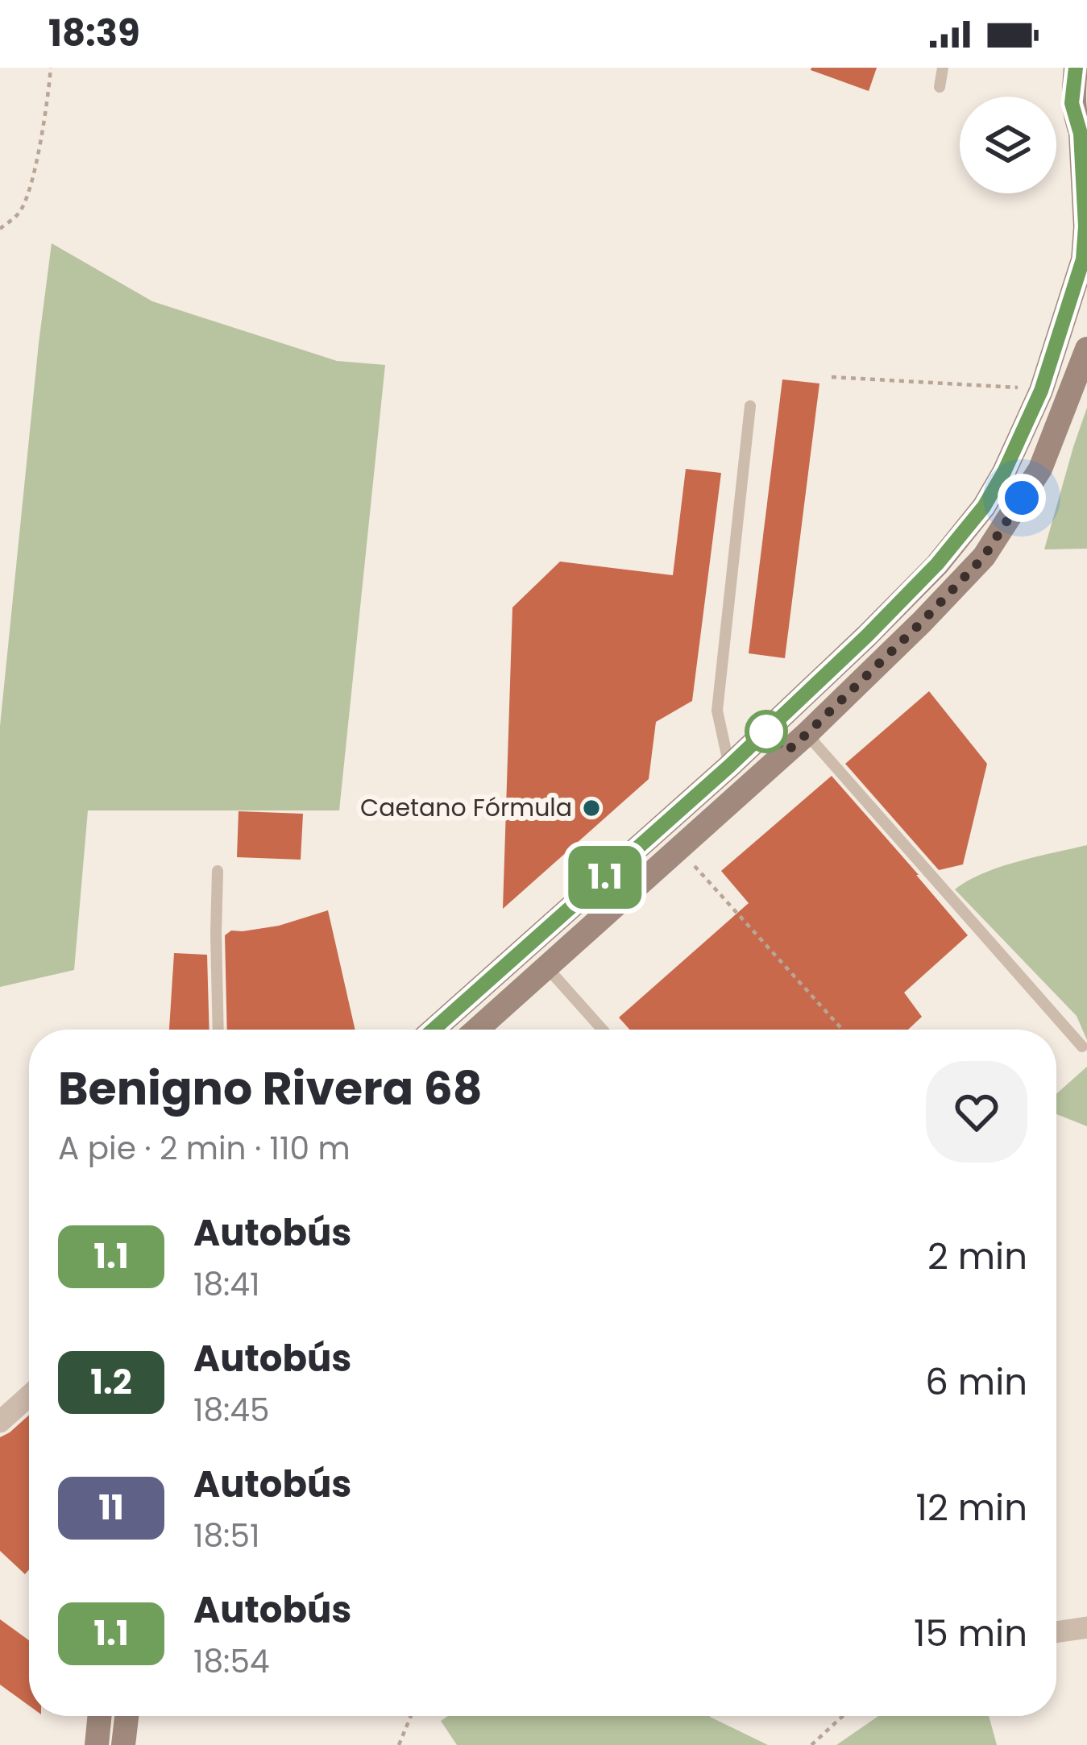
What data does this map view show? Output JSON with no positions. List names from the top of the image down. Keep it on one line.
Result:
{"places":["Caetano Fórmula"],"lines":["bus line 1.1"],"page":{"status":"18:39","on_map":"1.1","heading":["Benigno Rivera 68","A pie · 2 min · 110 m"],"list":[{"mark":"1.1","name":"Autobús","note":"18:41","value":"2 min"},{"mark":"1.2","name":"Autobús","note":"18:45","value":"6 min"},{"mark":"11","name":"Autobús","note":"18:51","value":"12 min"},{"mark":"1.1","name":"Autobús","note":"18:54","value":"15 min"}]}}
